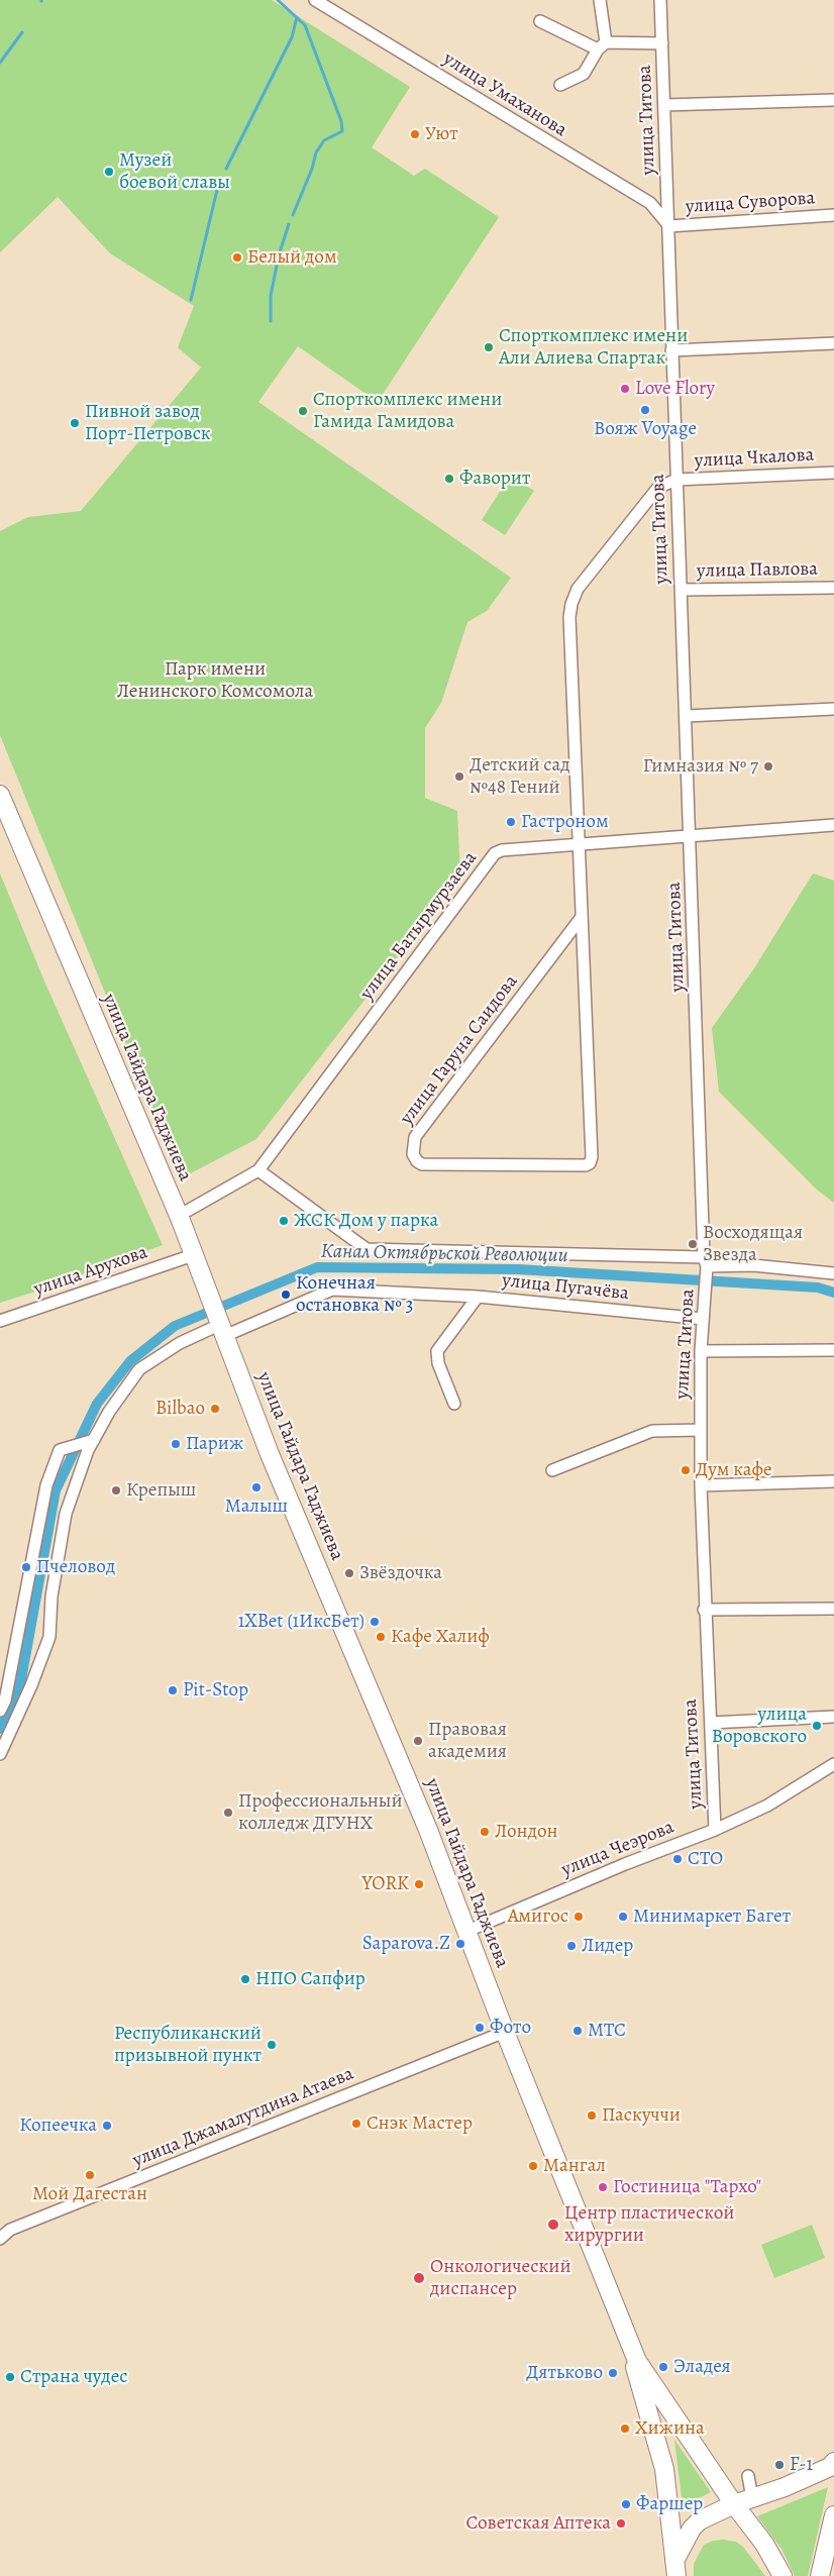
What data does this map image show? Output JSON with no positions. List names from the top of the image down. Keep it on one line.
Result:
{"streets":{"main road":["улица Гайдара Гаджиева"],"street":["улица Умаханова","улица Титова","улица Суворова","улица Чкалова","улица Павлова","улица Батырмурзаева","улица Гаруна Саидова","улица Арухова","улица Пугачёва","улица Чеэрова","улица Джамалутдина Атаева"]},"crossings":[["улица Умаханова","улица Титова"],["улица Умаханова","улица Суворова"],["улица Титова","улица Суворова"],["улица Титова","улица Чкалова"],["улица Титова","улица Павлова"],["улица Титова","улица Батырмурзаева"],["улица Титова","улица Гаруна Саидова"],["улица Титова","улица Пугачёва"],["улица Титова","улица Чеэрова"],["улица Чкалова","улица Гаруна Саидова"],["улица Батырмурзаева","улица Гаруна Саидова"],["улица Батырмурзаева","улица Гайдара Гаджиева"],["улица Гайдара Гаджиева","улица Арухова"],["улица Гайдара Гаджиева","улица Пугачёва"],["улица Гайдара Гаджиева","улица Чеэрова"],["улица Гайдара Гаджиева","улица Джамалутдина Атаева"]],"water":["Канал Октябрьской Революции"],"parks":["Парк имени Ленинского Комсомола"],"places":["Уют","Музей боевой славы","Белый дом","Спорткомплекс имени Али Алиева Спартак","Love Flory","Вояж Voyage","Спорткомплекс имени Гамида Гамидова","Пивной завод Порт-Петровск","Фаворит","Гимназия № 7","Детский сад №48 Гений","Гастроном","ЖСК Дом у парка","Восходящая Звезда","Конечная остановка № 3","Bilbao","Париж","Дум кафе","Малыш","Крепыш","Пчеловод","Звёздочка","1XBet (1ИксБет)","Кафе Халиф","Pit-Stop","улица Воровского","Правовая академия","Профессиональный колледж ДГУНХ","Лондон","СТО","YORK","Амигос","Минимаркет Багет","Saparova.Z","Лидер","НПО Сапфир","Фото","МТС","Республиканский призывной пункт","Паскуччи","Снэк Мастер","Копеечка","Мангал","Мой Дагестан","Гостиница \"Тархо\"","Центр пластической хирургии","Онкологический диспансер","Эладея","Дятьково","Страна чудес","Хижина","F-1","Фаршер","Советская Аптека"]}
